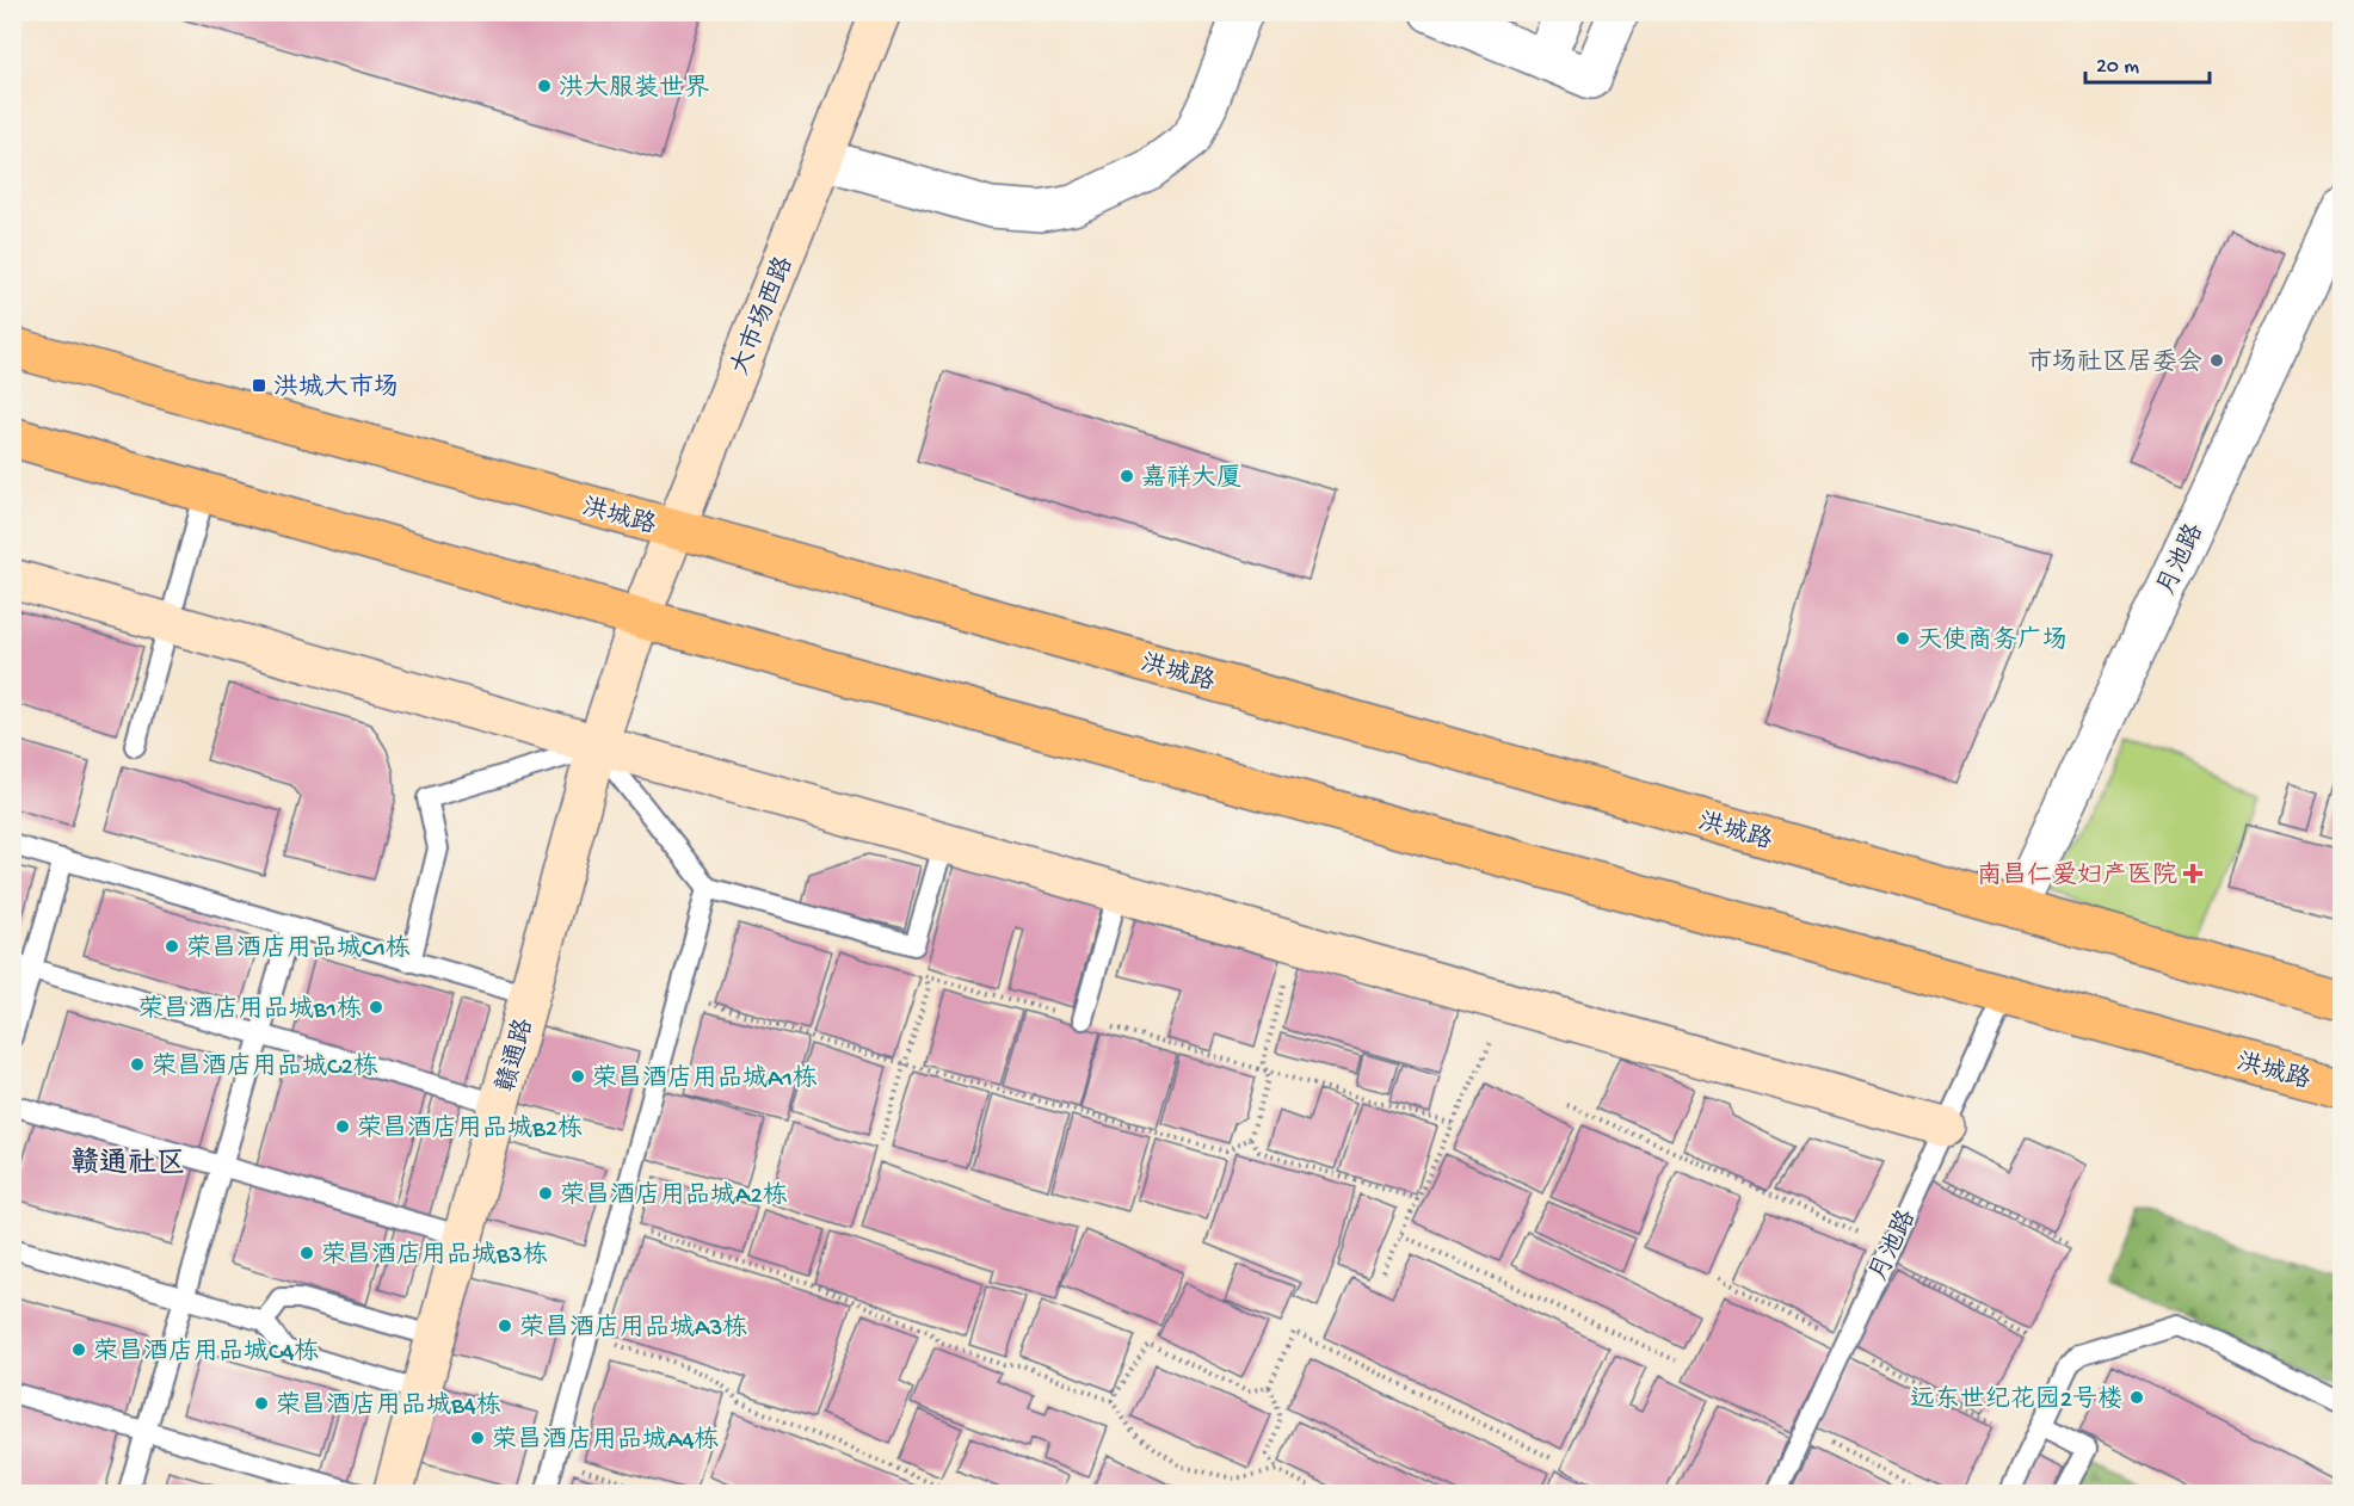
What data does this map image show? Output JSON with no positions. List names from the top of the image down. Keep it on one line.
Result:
{"streets":{"highway":["洪城路"],"main road":["大市场西路","赣通路"],"street":["月池路"]},"crossings":[["大市场西路","洪城路"],["大市场西路","赣通路"],["洪城路","月池路"],["洪城路","赣通路"]],"districts":["赣通社区"],"places":{"other":["洪大服装世界","市场社区居委会","嘉祥大厦","天使商务广场","荣昌酒店用品城C1栋","荣昌酒店用品城B1栋","荣昌酒店用品城C2栋","荣昌酒店用品城A1栋","荣昌酒店用品城B2栋","荣昌酒店用品城A2栋","荣昌酒店用品城B3栋","荣昌酒店用品城A3栋","荣昌酒店用品城C4栋","远东世纪花园2号楼","荣昌酒店用品城B4栋","荣昌酒店用品城A4栋"],"transit":["洪城大市场"],"health":["南昌仁爱妇产医院"]},"scale_bar":"20 m"}
